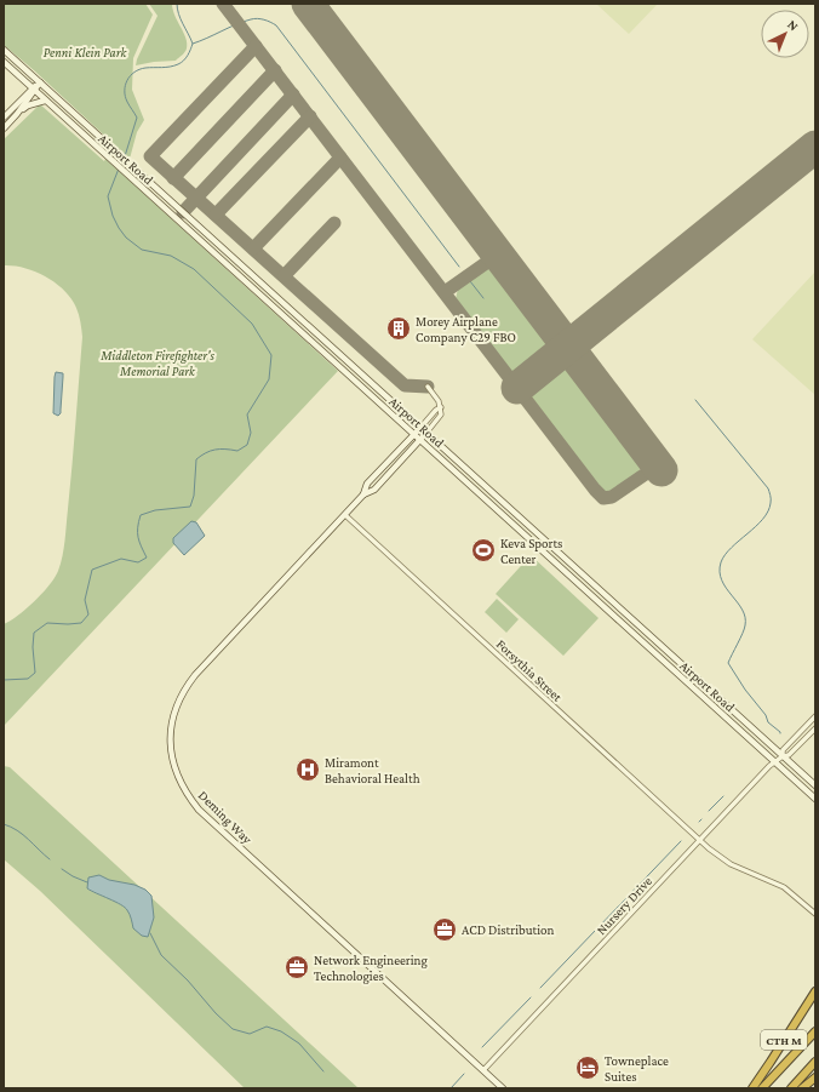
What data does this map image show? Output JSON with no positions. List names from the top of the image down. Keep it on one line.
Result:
{"streets":{"highway":["CTH M"],"street":["Airport Road","Forsythia Street","Deming Way","Nursery Drive"]},"crossings":[["Airport Road","Deming Way"],["Airport Road","Nursery Drive"],["Forsythia Street","Deming Way"],["Forsythia Street","Nursery Drive"],["Deming Way","Nursery Drive"]],"parks":["Penni Klein Park","Middleton Firefighter's Memorial Park"],"places":{"building":["Morey Airplane Company C29 FBO"],"sports":["Keva Sports Center"],"hospital":["Miramont Behavioral Health"],"office":["ACD Distribution","Network Engineering Technologies"],"hotel":["Towneplace Suites"]},"north":"top right"}
